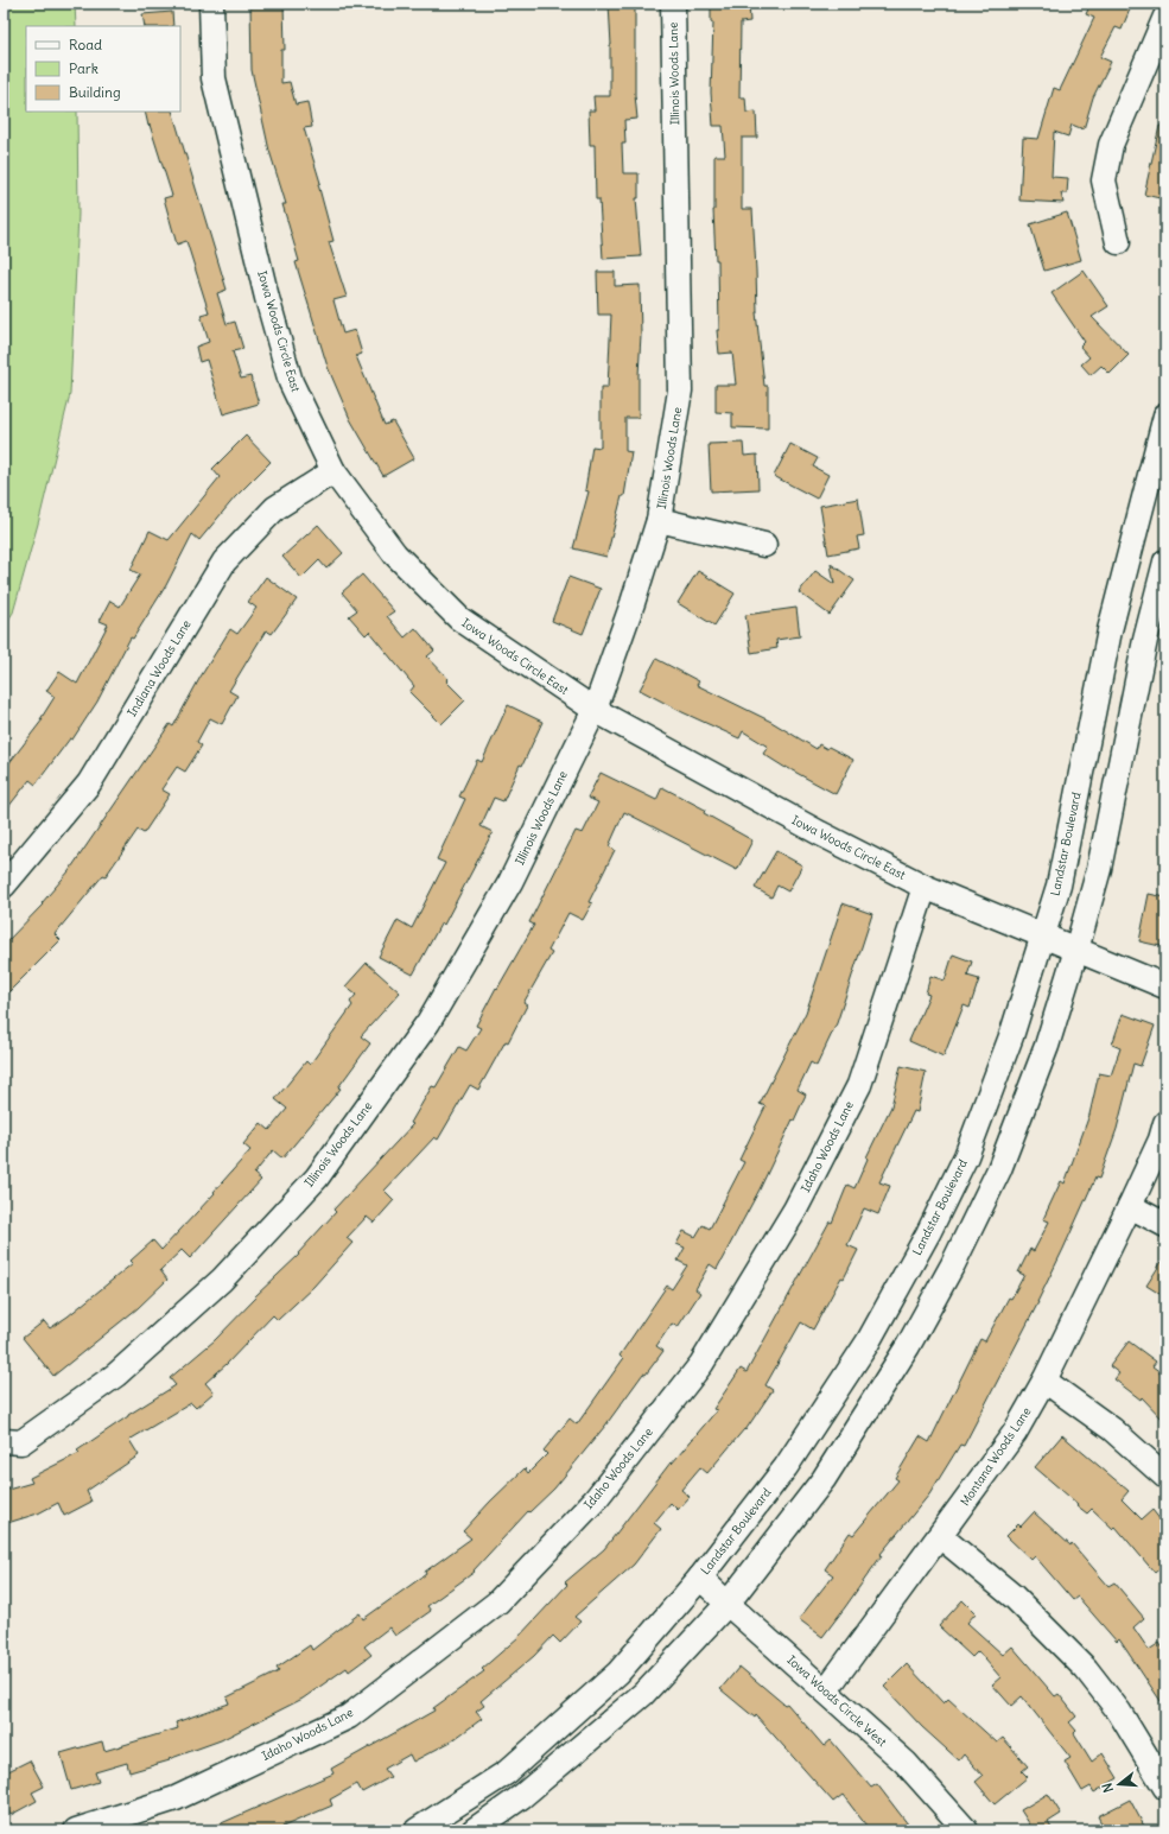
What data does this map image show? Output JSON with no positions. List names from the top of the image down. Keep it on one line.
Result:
{"streets":{"street":["Illinois Woods Lane","Iowa Woods Circle East","Indiana Woods Lane","Landstar Boulevard","Idaho Woods Lane","Montana Woods Lane","Iowa Woods Circle West"]},"crossings":[["Illinois Woods Lane","Iowa Woods Circle East"],["Iowa Woods Circle East","Indiana Woods Lane"],["Iowa Woods Circle East","Landstar Boulevard"],["Iowa Woods Circle East","Idaho Woods Lane"],["Landstar Boulevard","Iowa Woods Circle West"],["Montana Woods Lane","Iowa Woods Circle West"]],"legend":["Road","Park","Building"],"north":"left"}
